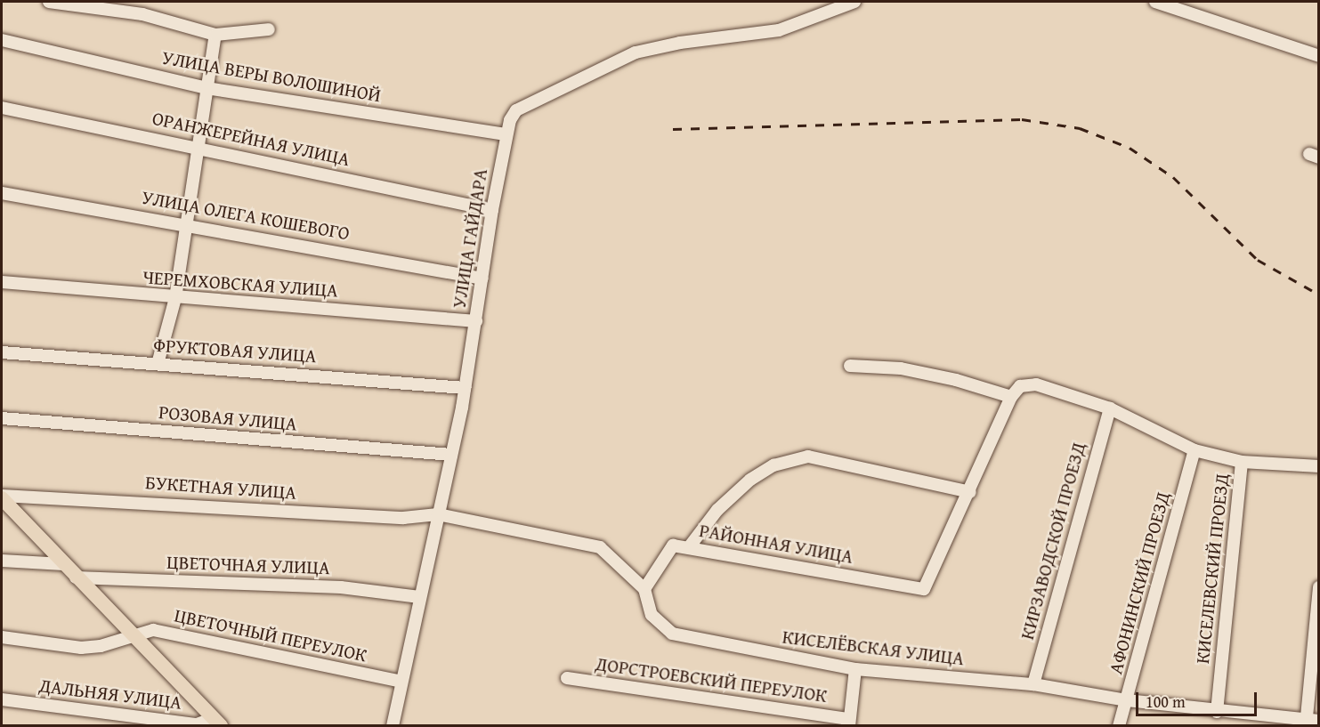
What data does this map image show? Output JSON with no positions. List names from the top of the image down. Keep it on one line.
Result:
{"streets":{"street":["УЛИЦА ВЕРЫ ВОЛОШИНОЙ","ОРАНЖЕРЕЙНАЯ УЛИЦА","УЛИЦА ОЛЕГА КОШЕВОГО","УЛИЦА ГАЙДАРА","ЧЕРЕМХОВСКАЯ УЛИЦА","ФРУКТОВАЯ УЛИЦА","РОЗОВАЯ УЛИЦА","БУКЕТНАЯ УЛИЦА","КИРЗАВОДСКОЙ ПРОЕЗД","РАЙОННАЯ УЛИЦА","ЦВЕТОЧНАЯ УЛИЦА","КИСЕЛЕВСКИЙ ПРОЕЗД","АФОНИНСКИЙ ПРОЕЗД","ЦВЕТОЧНЫЙ ПЕРЕУЛОК","КИСЕЛЁВСКАЯ УЛИЦА","ДОРСТРОЕВСКИЙ ПЕРЕУЛОК","ДАЛЬНЯЯ УЛИЦА"]},"crossings":[["УЛИЦА ВЕРЫ ВОЛОШИНОЙ","УЛИЦА ГАЙДАРА"],["ОРАНЖЕРЕЙНАЯ УЛИЦА","УЛИЦА ГАЙДАРА"],["УЛИЦА ОЛЕГА КОШЕВОГО","УЛИЦА ГАЙДАРА"],["УЛИЦА ГАЙДАРА","ЧЕРЕМХОВСКАЯ УЛИЦА"],["УЛИЦА ГАЙДАРА","ФРУКТОВАЯ УЛИЦА"],["УЛИЦА ГАЙДАРА","РОЗОВАЯ УЛИЦА"],["УЛИЦА ГАЙДАРА","БУКЕТНАЯ УЛИЦА"],["УЛИЦА ГАЙДАРА","ЦВЕТОЧНАЯ УЛИЦА"],["УЛИЦА ГАЙДАРА","ЦВЕТОЧНЫЙ ПЕРЕУЛОК"],["КИРЗАВОДСКОЙ ПРОЕЗД","КИСЕЛЁВСКАЯ УЛИЦА"],["РАЙОННАЯ УЛИЦА","КИСЕЛЁВСКАЯ УЛИЦА"],["КИСЕЛЕВСКИЙ ПРОЕЗД","КИСЕЛЁВСКАЯ УЛИЦА"],["АФОНИНСКИЙ ПРОЕЗД","КИСЕЛЁВСКАЯ УЛИЦА"]],"scale_bar":"100 m"}
